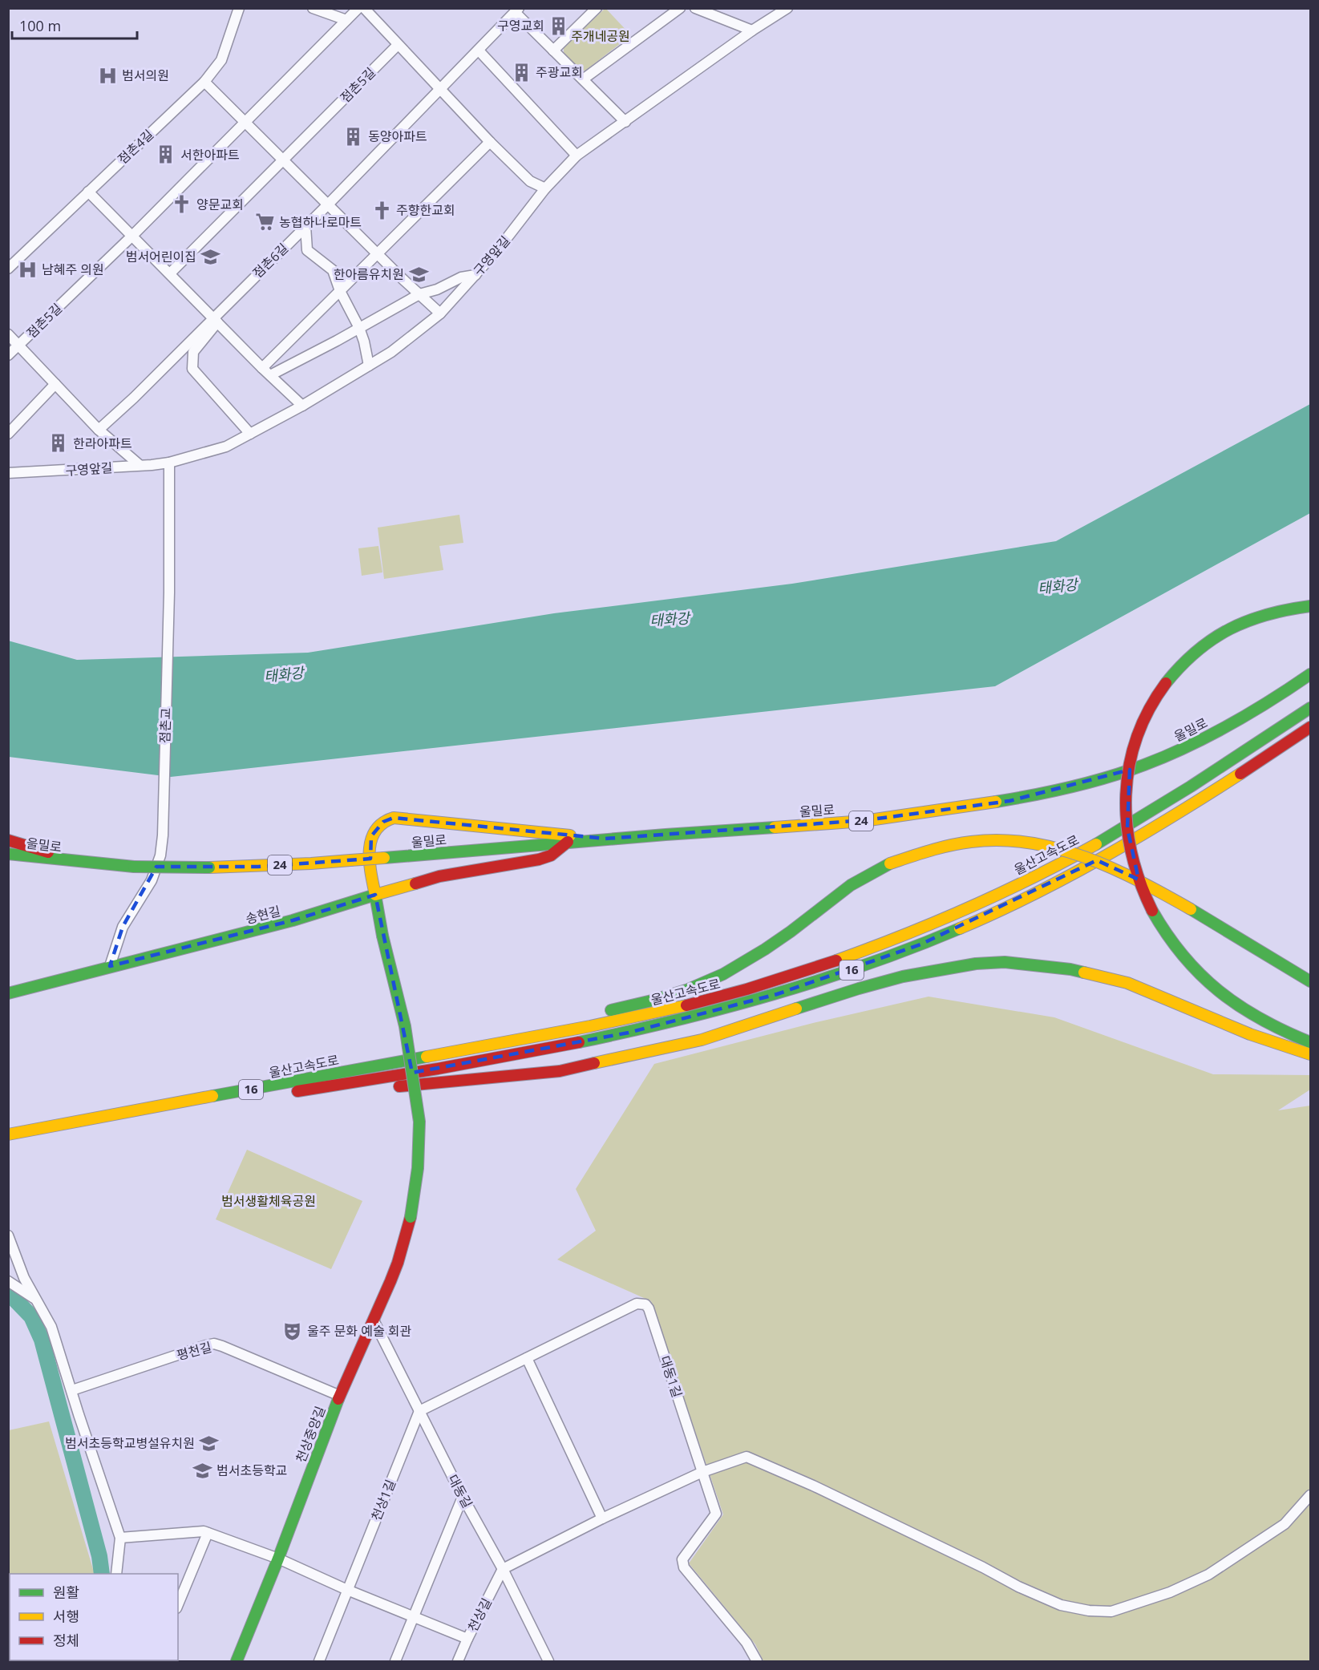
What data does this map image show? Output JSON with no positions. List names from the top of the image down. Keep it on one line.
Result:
{"streets":{"main road":["울밀로","24","울산고속도로","송현길","16","천상중앙길"],"street":["점촌5길","점촌4길","구영앞길","점촌6길","점촌교","평천길","대동1길","대동길","천상1길","천상길"]},"crossings":[["점촌5길","구영앞길"],["점촌5길","점촌6길"],["구영앞길","점촌6길"],["구영앞길","점촌교"],["점촌교","송현길"],["울밀로","송현길"],["울밀로","천상중앙길"],["송현길","천상중앙길"],["평천길","천상중앙길"],["대동1길","대동길"],["대동1길","천상1길"],["천상중앙길","대동길"],["대동길","천상1길"],["대동길","천상길"]],"water":["태화강"],"parks":["주개네공원","범서생활체육공원"],"places":{"building":["구영교회","주광교회","동양아파트","서한아파트","한라아파트"],"hospital":["범서의원","남혜주 의원"],"church":["양문교회","주향한교회"],"supermarket":["농협하나로마트"],"school or university":["범서어린이집","한아름유치원","범서초등학교병설유치원","범서초등학교"],"theatre":["울주 문화 예술 회관"]},"legend":["원활","서행","정체"],"scale_bar":"100 m"}
